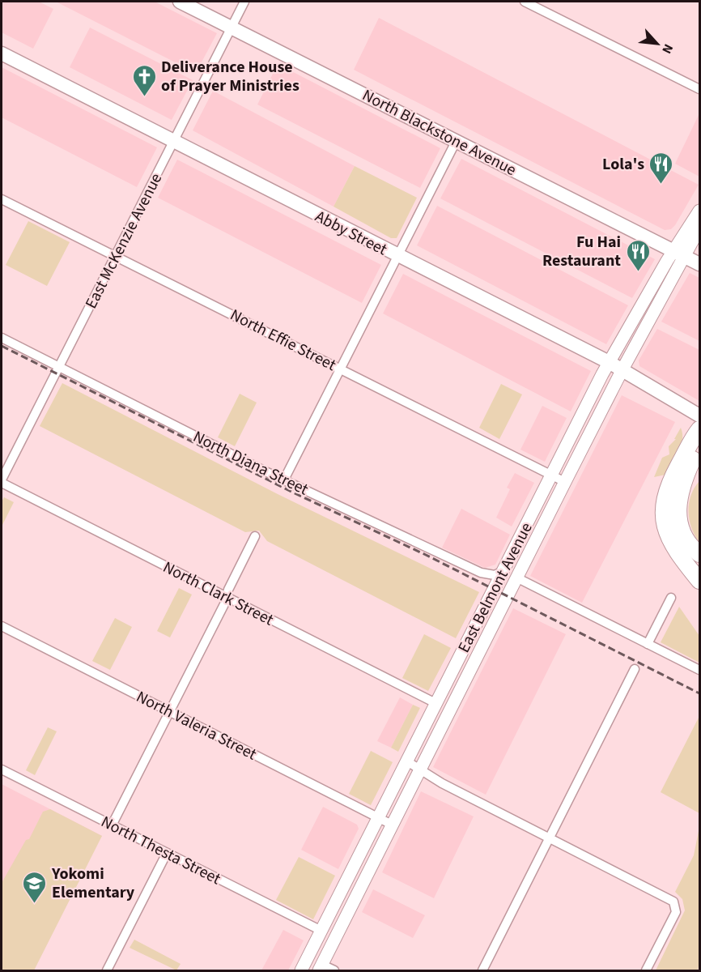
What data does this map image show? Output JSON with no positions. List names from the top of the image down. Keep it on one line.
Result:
{"streets":{"main road":["North Blackstone Avenue","Abby Street","East Belmont Avenue"],"street":["East McKenzie Avenue","North Effie Street","North Diana Street","North Clark Street","North Valeria Street","North Thesta Street"]},"crossings":[["North Blackstone Avenue","East McKenzie Avenue"],["North Blackstone Avenue","East Belmont Avenue"],["Abby Street","East McKenzie Avenue"],["Abby Street","East Belmont Avenue"],["East McKenzie Avenue","North Effie Street"],["East McKenzie Avenue","North Diana Street"],["East McKenzie Avenue","North Clark Street"],["North Effie Street","East Belmont Avenue"],["North Diana Street","East Belmont Avenue"],["East Belmont Avenue","North Clark Street"],["East Belmont Avenue","North Valeria Street"],["East Belmont Avenue","North Thesta Street"]],"places":{"church":["Deliverance House of Prayer Ministries"],"restaurant":["Lola's","Fu Hai Restaurant"],"school or university":["Yokomi Elementary"]},"north":"bottom right"}
